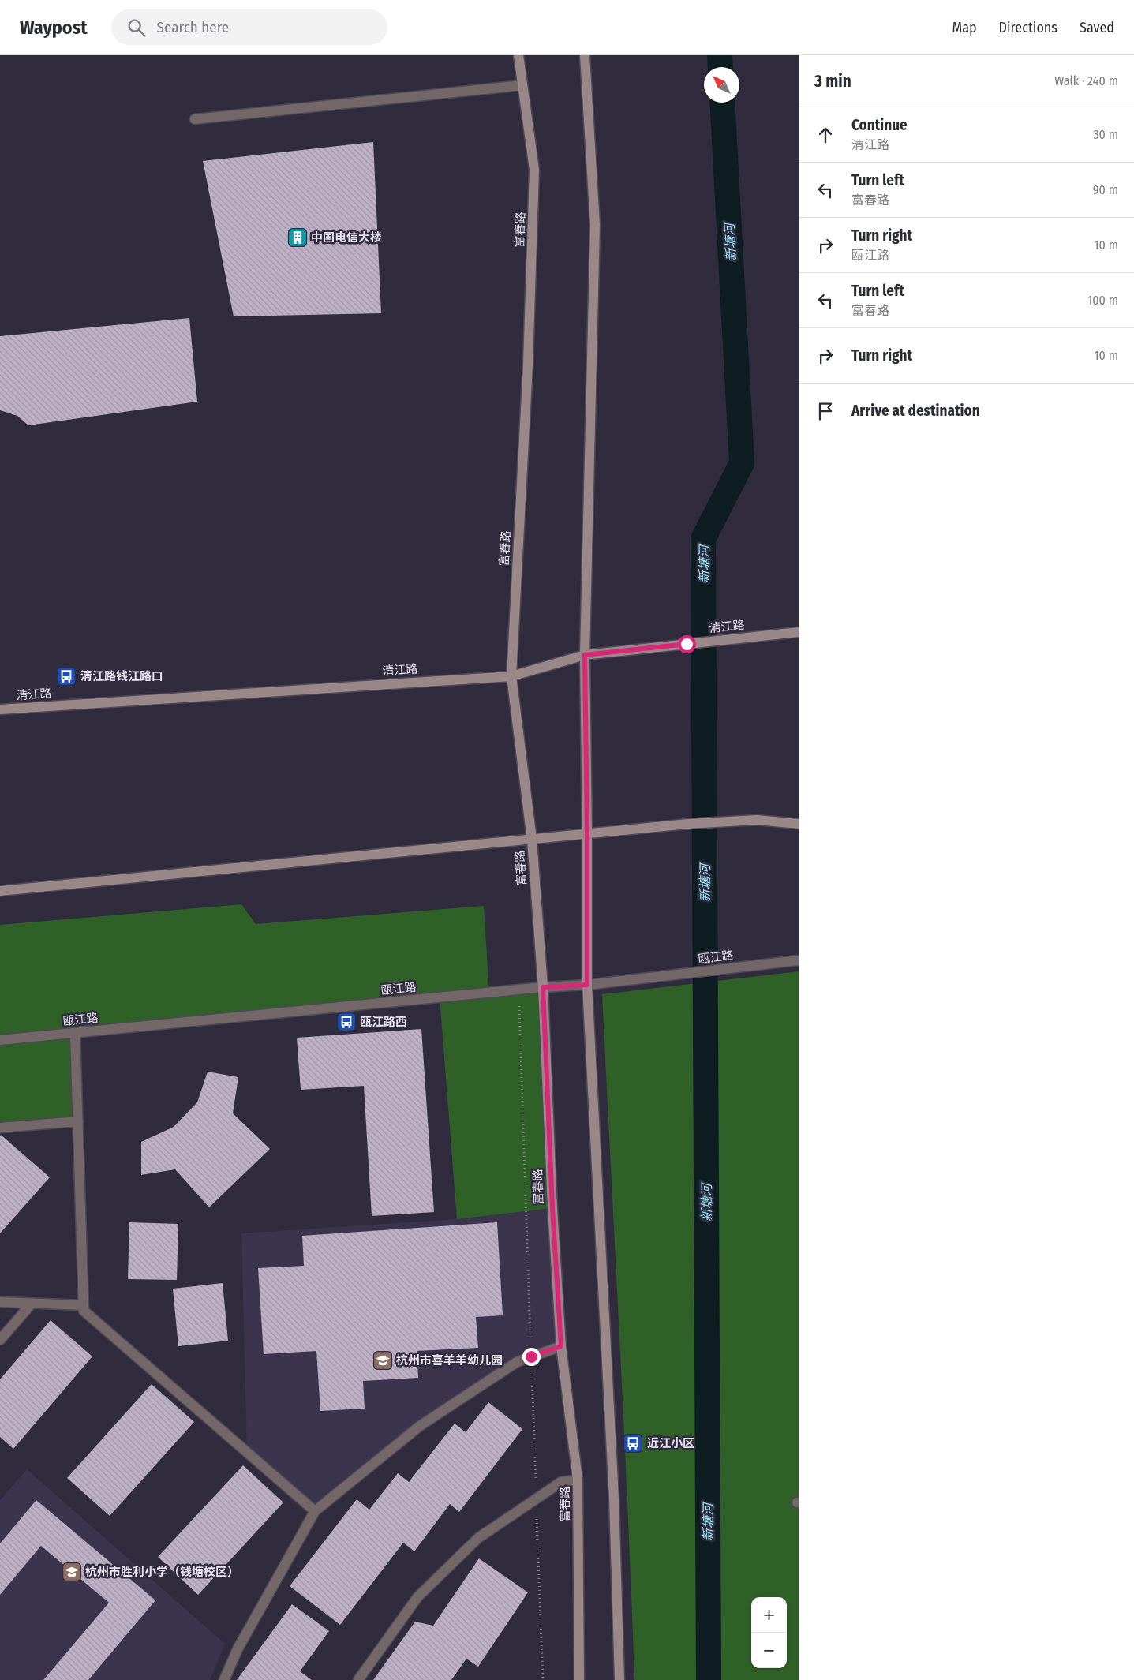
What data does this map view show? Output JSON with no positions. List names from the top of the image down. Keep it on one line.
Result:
{"streets":{"main road":["富春路","清江路"],"street":["瓯江路"]},"crossings":[["富春路","清江路"],["富春路","瓯江路"]],"water":["新塘河"],"places":{"building":["中国电信大楼"],"bus stop":["清江路钱江路口","瓯江路西","近江小区"],"school or university":["杭州市喜羊羊幼儿园","杭州市胜利小学（钱塘校区）"]},"north":"top left","page":{"header":"Waypost","search":"Search here","nav":["Map","Directions","Saved"],"heading":["3 min","Walk · 240 m"],"list":[["Continue","清江路","30 m"],["Turn left","富春路","90 m"],["Turn right","瓯江路","10 m"],["Turn left","富春路","100 m"],["Turn right","10 m"],"Arrive at destination"],"map_buttons":["+","−"]}}
